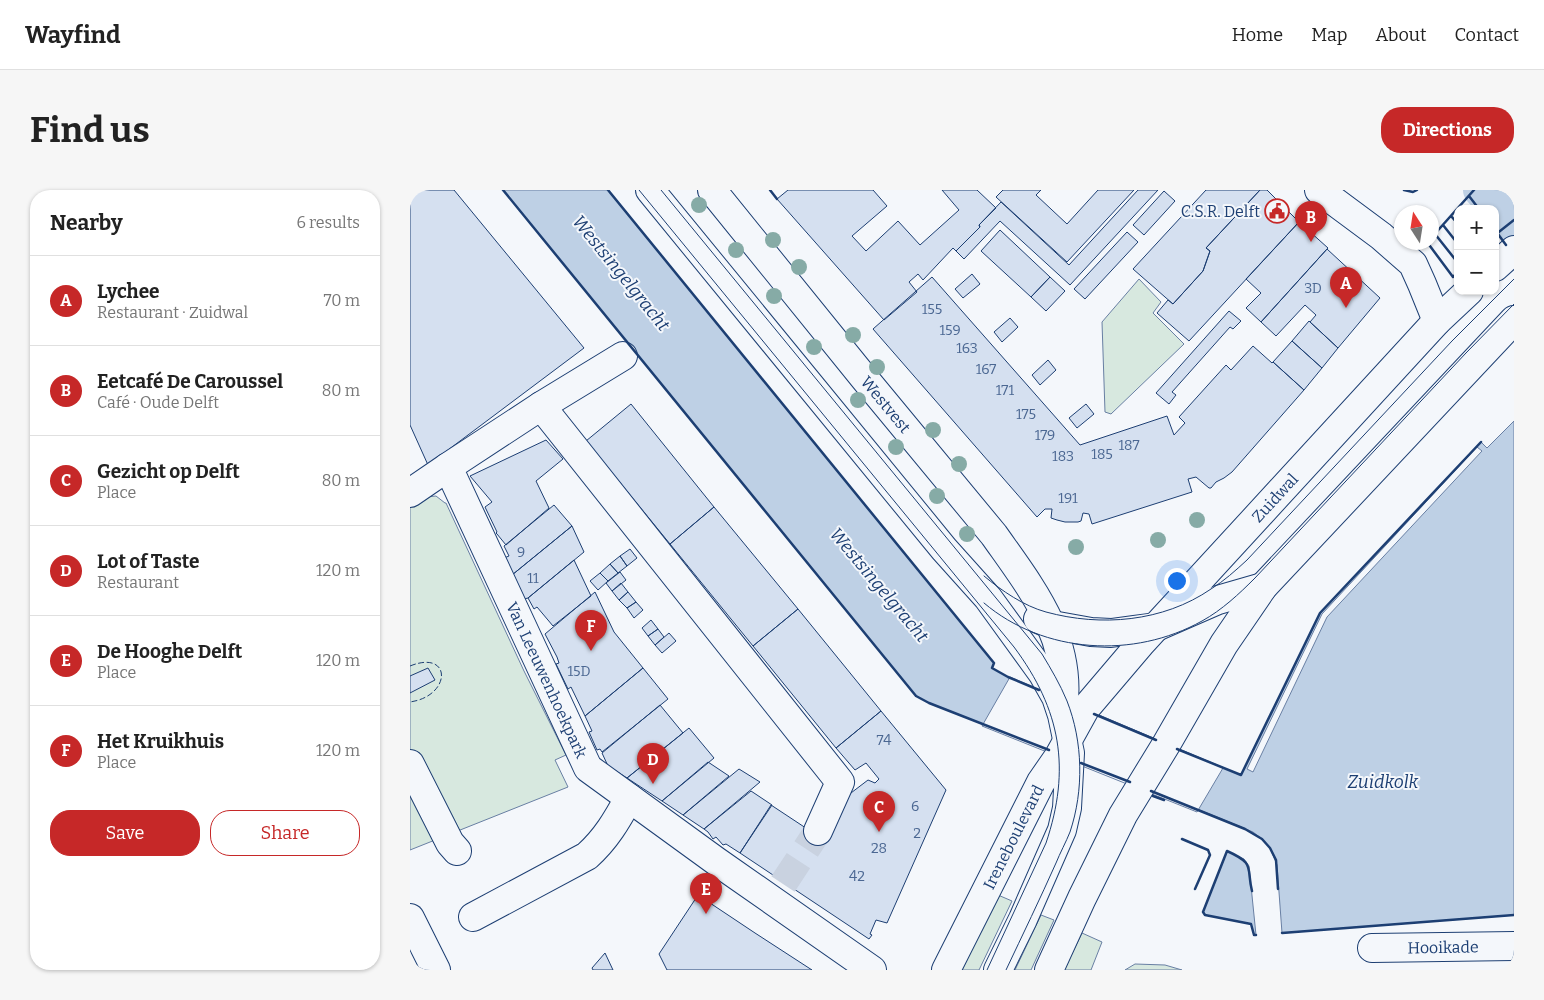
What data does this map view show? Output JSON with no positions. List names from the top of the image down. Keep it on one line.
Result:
{"streets":{"street":["Westvest","Zuidwal","Van Leeuwenhoekpark","Ireneboulevard","Hooikade"]},"crossings":[["Westvest","Zuidwal"],["Westvest","Ireneboulevard"],["Zuidwal","Ireneboulevard"]],"water":["Westsingelgracht","Zuidkolk"],"places":{"public building":["C.S.R. Delft"]},"house_numbers":["3D","155","159","163","167","171","175","179","187","185","183","191","9","11","15D","74","6","2","28","42"],"north":"top","page":{"header":"Wayfind","nav":["Home","Map","About","Contact"],"buttons":["Directions",["Save","Share"]],"title":"Find us","heading":["Nearby","6 results"],"pins":["B","A","F","D","C","E"],"map_buttons":["+","−"],"list":[{"mark":"A","name":"Lychee","note":"Restaurant · Zuidwal","value":"70 m"},{"mark":"B","name":"Eetcafé De Caroussel","note":"Café · Oude Delft","value":"80 m"},{"mark":"C","name":"Gezicht op Delft","note":"Place","value":"80 m"},{"mark":"D","name":"Lot of Taste","note":"Restaurant","value":"120 m"},{"mark":"E","name":"De Hooghe Delft","note":"Place","value":"120 m"},{"mark":"F","name":"Het Kruikhuis","note":"Place","value":"120 m"}]}}
